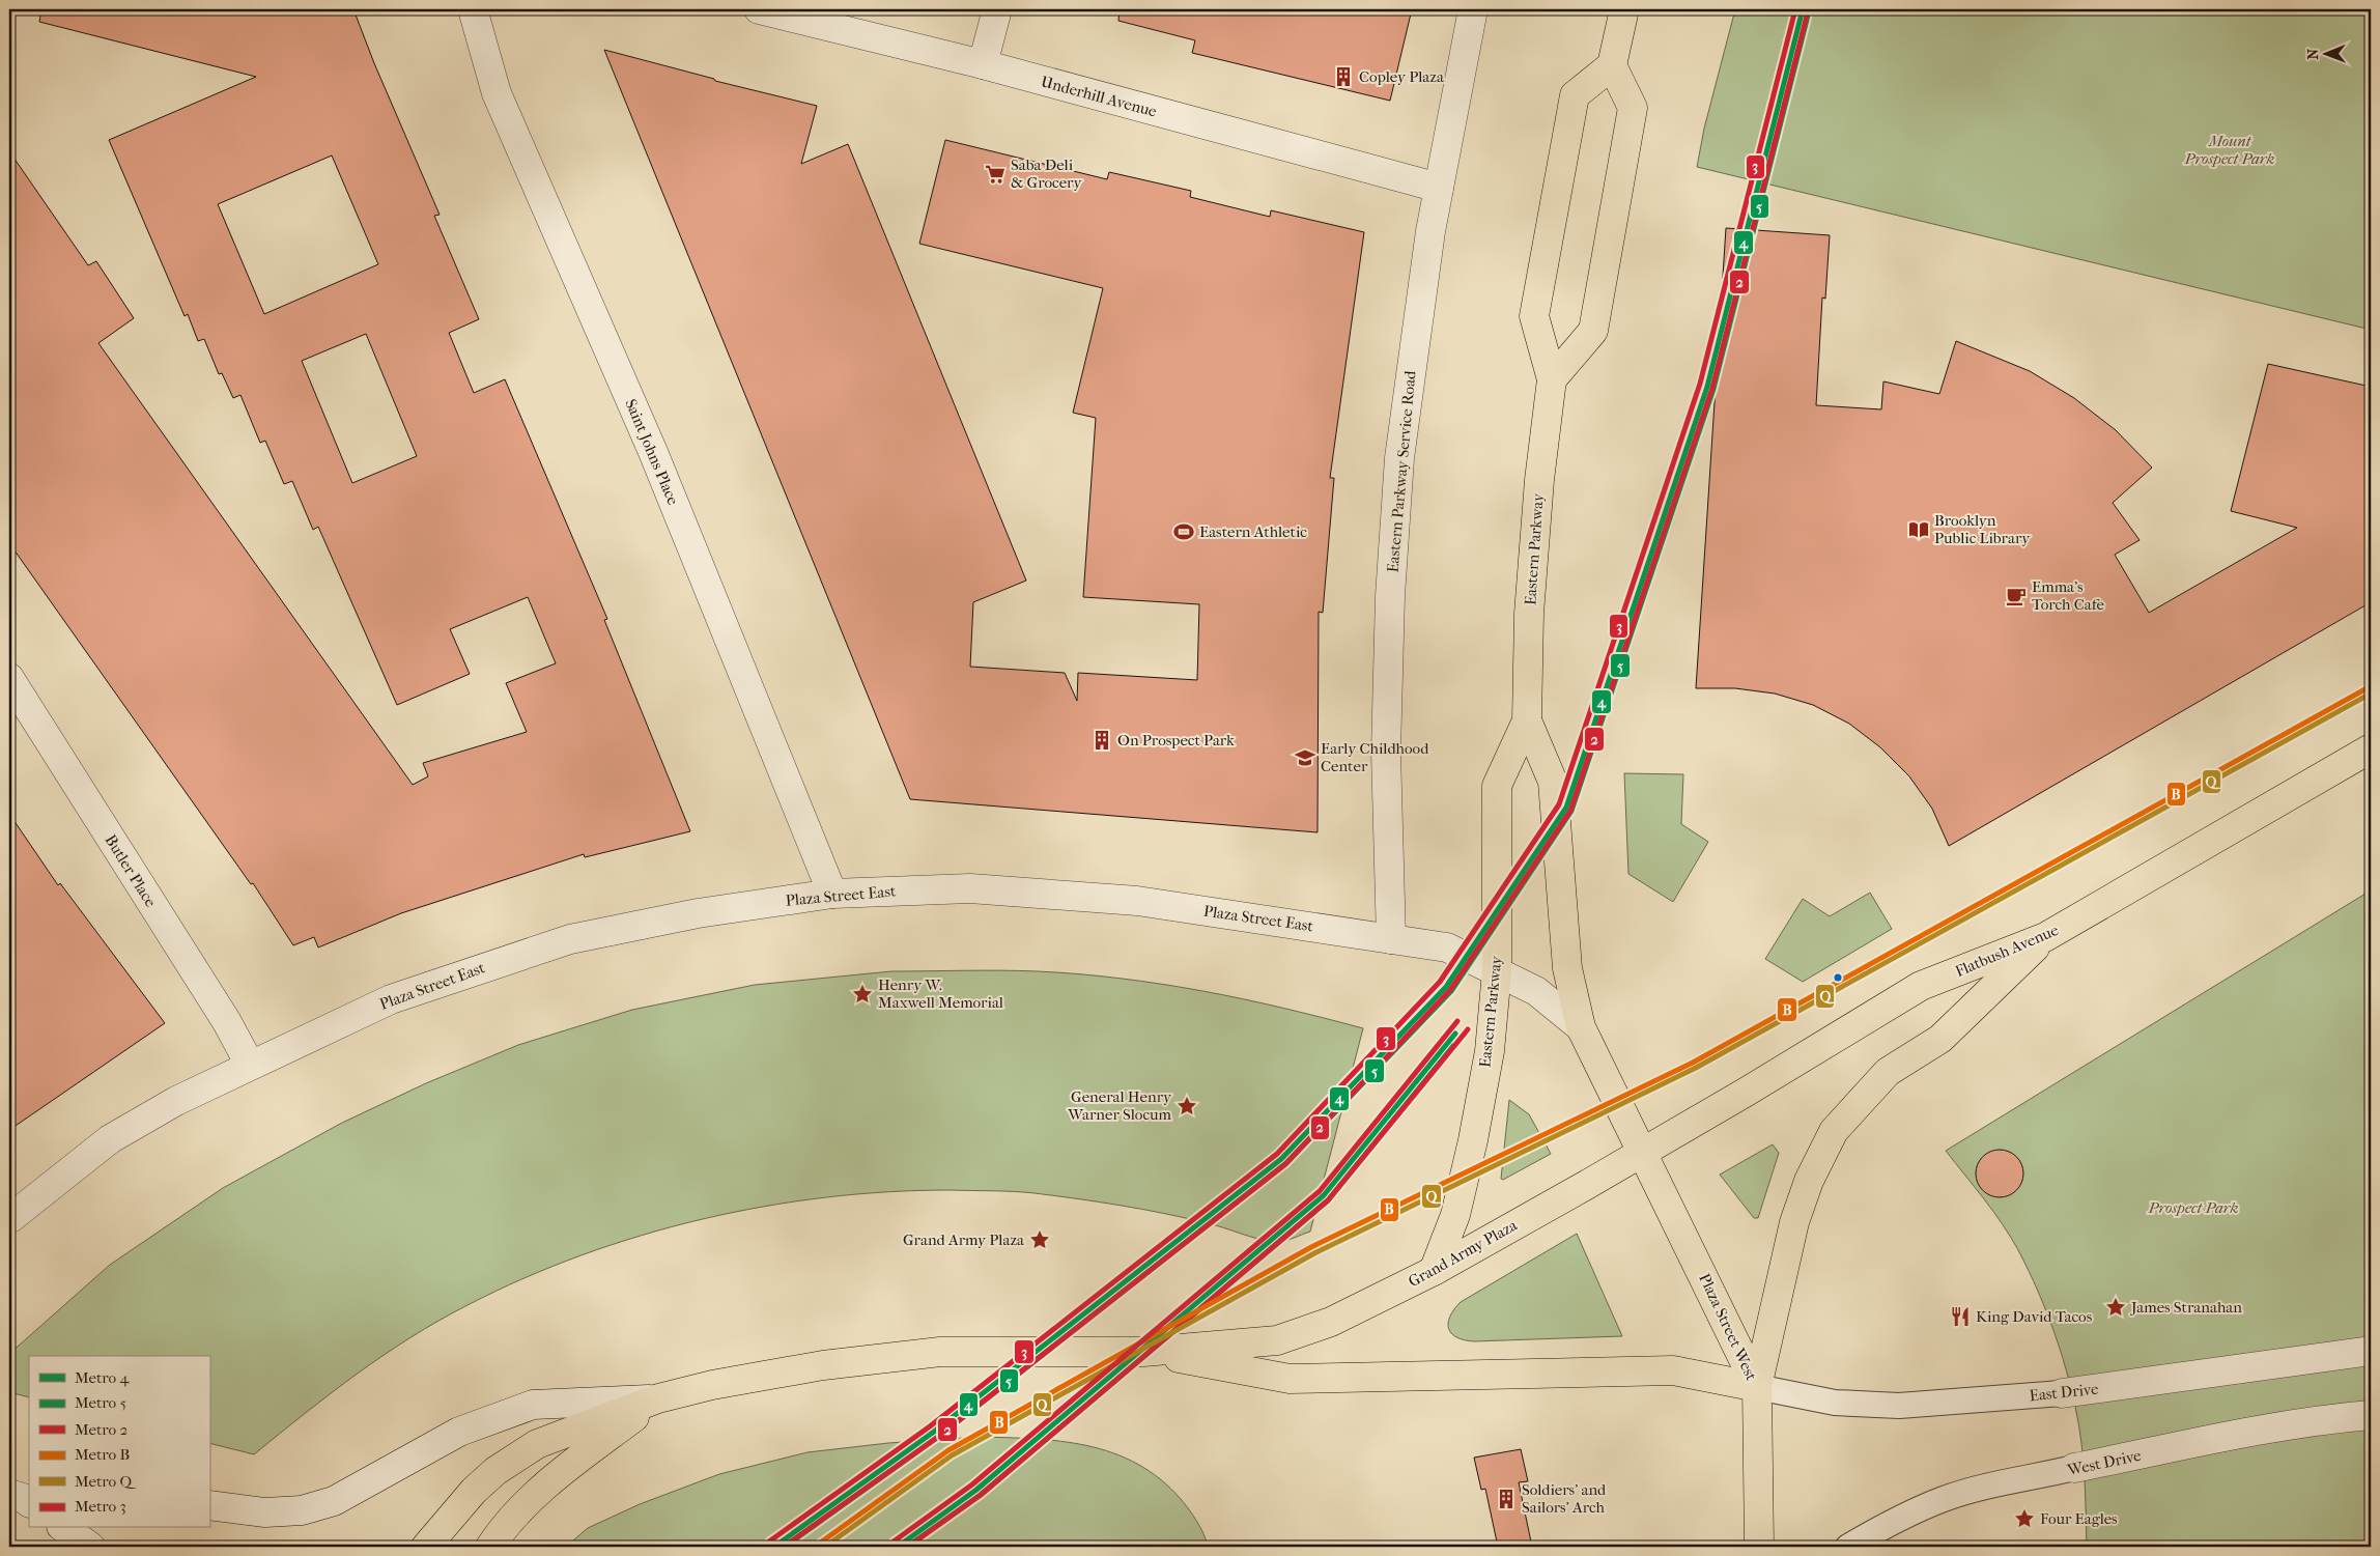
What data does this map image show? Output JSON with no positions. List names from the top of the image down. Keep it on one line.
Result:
{"streets":{"main road":["Eastern Parkway","Plaza Street East","Flatbush Avenue","Grand Army Plaza","Plaza Street West"],"street":["Underhill Avenue","Saint Johns Place","Eastern Parkway Service Road","Butler Place","East Drive","West Drive"]},"crossings":[["Underhill Avenue","Eastern Parkway Service Road"],["Saint Johns Place","Plaza Street East"],["Eastern Parkway Service Road","Plaza Street East"],["Eastern Parkway","Plaza Street East"],["Eastern Parkway","Grand Army Plaza"],["Butler Place","Plaza Street East"],["Plaza Street East","Flatbush Avenue"],["Plaza Street East","Grand Army Plaza"],["Plaza Street East","Plaza Street West"],["Flatbush Avenue","Grand Army Plaza"],["Flatbush Avenue","Plaza Street West"],["Grand Army Plaza","Plaza Street West"],["Plaza Street West","East Drive"]],"parks":["Mount Prospect Park","Prospect Park"],"places":{"building":["Copley Plaza","On Prospect Park","Soldiers' and Sailors' Arch"],"supermarket":["Saba Deli & Grocery"],"library":["Brooklyn Public Library"],"sports":["Eastern Athletic"],"cafe":["Emma's Torch Cafe"],"school or university":["Early Childhood Center"],"place":["Henry W. Maxwell Memorial","General Henry Warner Slocum","Grand Army Plaza","James Stranahan","Four Eagles"],"restaurant":["King David Tacos"]},"lines":["metro line 4","metro line 3","metro line 5","metro line 2","metro line B","metro line Q"],"legend":["Metro 4","Metro 5","Metro 2","Metro B","Metro Q","Metro 3"],"north":"left"}
